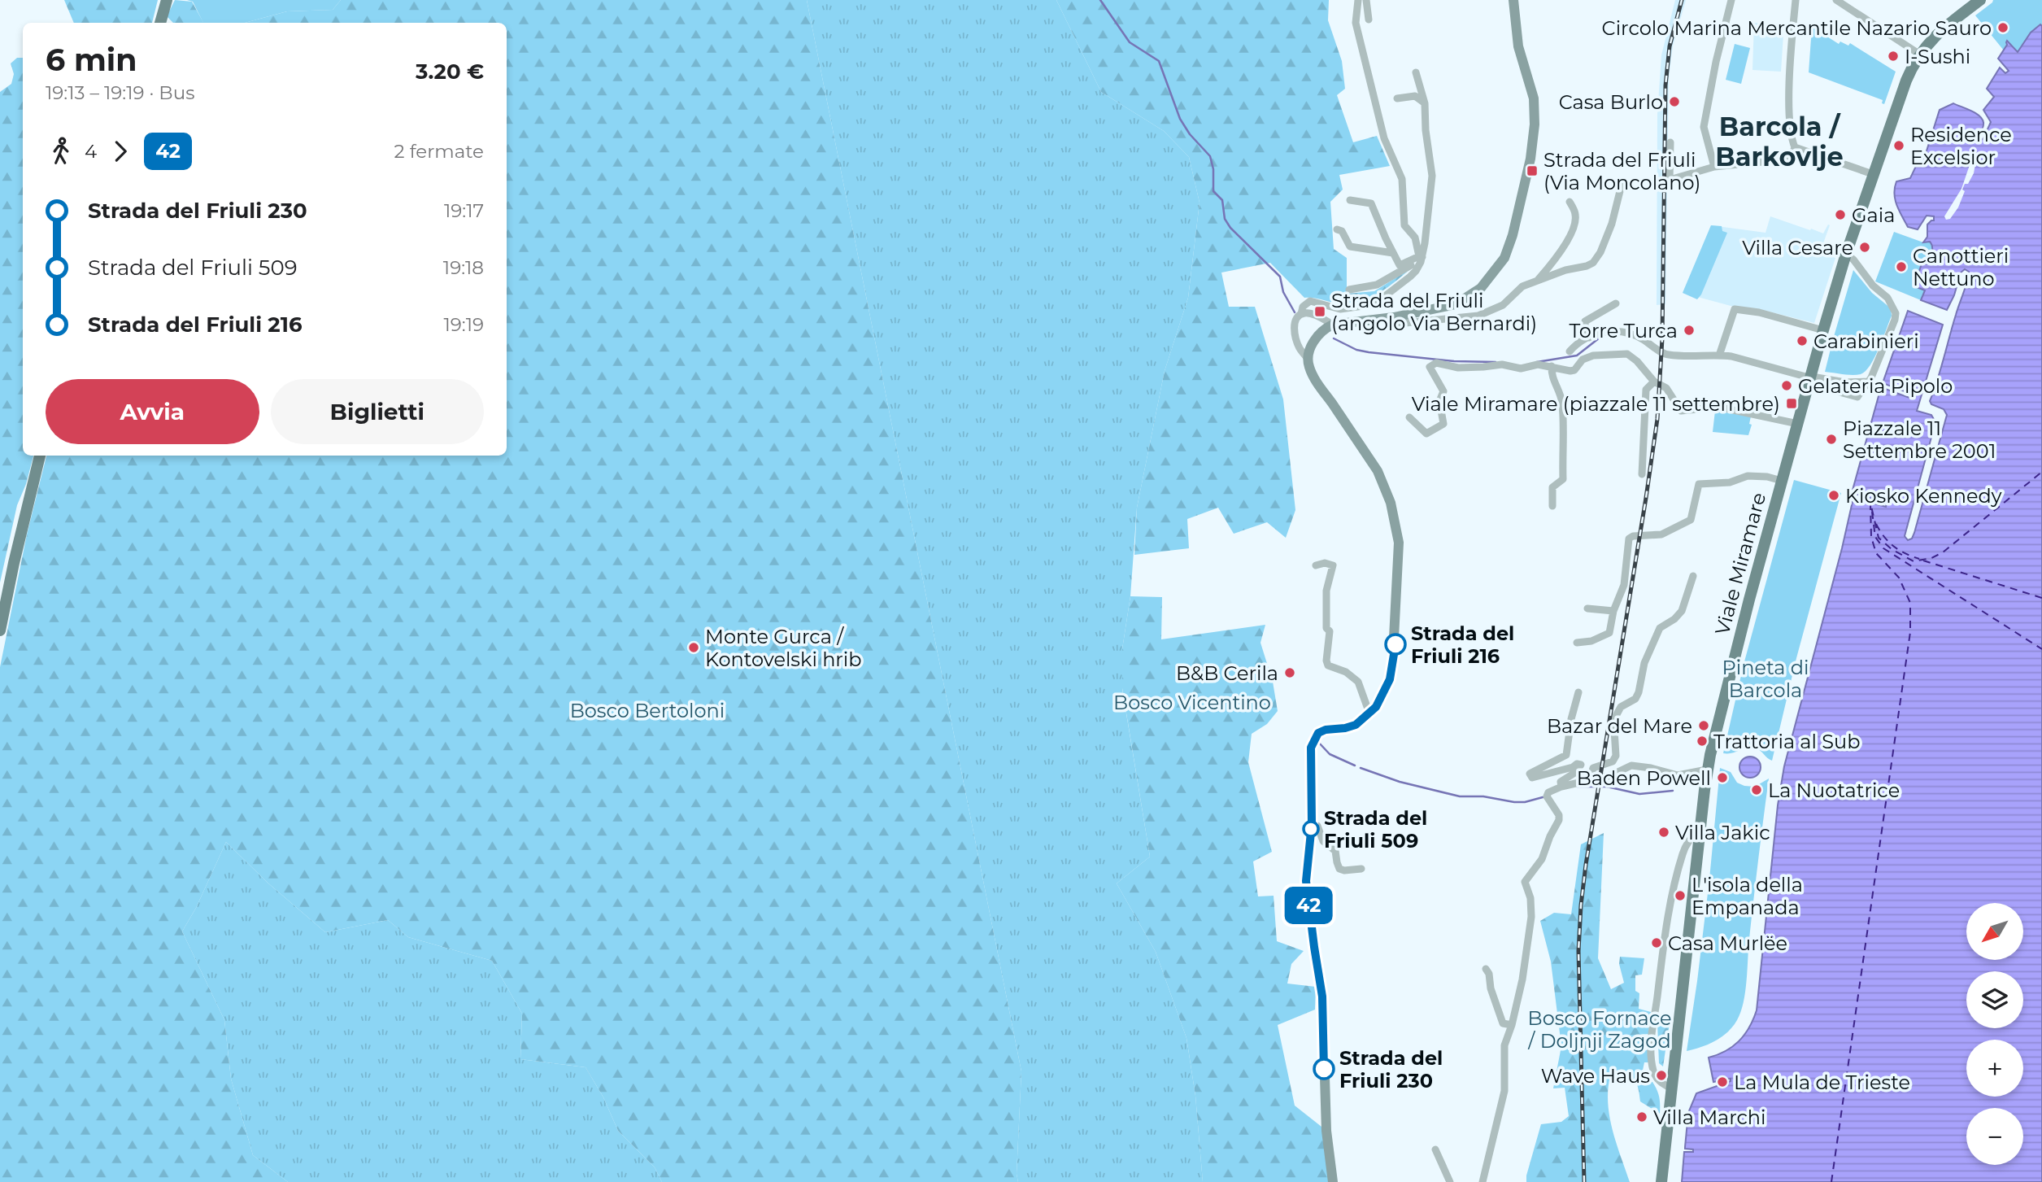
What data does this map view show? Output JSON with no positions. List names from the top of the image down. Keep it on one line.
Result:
{"streets":{"main road":["Viale Miramare"]},"districts":["Barcola / Barkovlje"],"parks":["Pineta di Barcola","Bosco Vicentino","Bosco Bertoloni","Bosco Fornace / Doljnji Zagod"],"places":{"other":["Circolo Marina Mercantile Nazario Sauro","I-Sushi","Casa Burlo","Residence Excelsior","Gaia","Villa Cesare","Canottieri Nettuno","Torre Turca","Carabinieri","Gelateria Pipolo","Piazzale 11 Settembre 2001","Kiosko Kennedy","Strada del Friuli 216","Monte Gurca / Kontovelski hrib","B&B Cerila","Bazar del Mare","Trattoria al Sub","Baden Powell","La Nuotatrice","Strada del Friuli 509","Villa Jakic","L'isola della Empanada","Casa Murlëe","Strada del Friuli 230","Wave Haus","La Mula de Trieste","Villa Marchi"],"transit":["Strada del Friuli (Via Moncolano)","Strada del Friuli (angolo Via Bernardi)","Viale Miramare (piazzale 11 settembre)"]},"lines":["bus line 42"],"north":"bottom left","page":{"on_map":"42","heading":["6 min","19:13 – 19:19 · Bus","3.20 €"],"legs":["4","42","2 fermate"],"list":[{"name":"Strada del Friuli 230","value":"19:17"},{"name":"Strada del Friuli 509","value":"19:18"},{"name":"Strada del Friuli 216","value":"19:19"}],"buttons":["Avvia","Biglietti"],"map_buttons":["+","−"]}}
